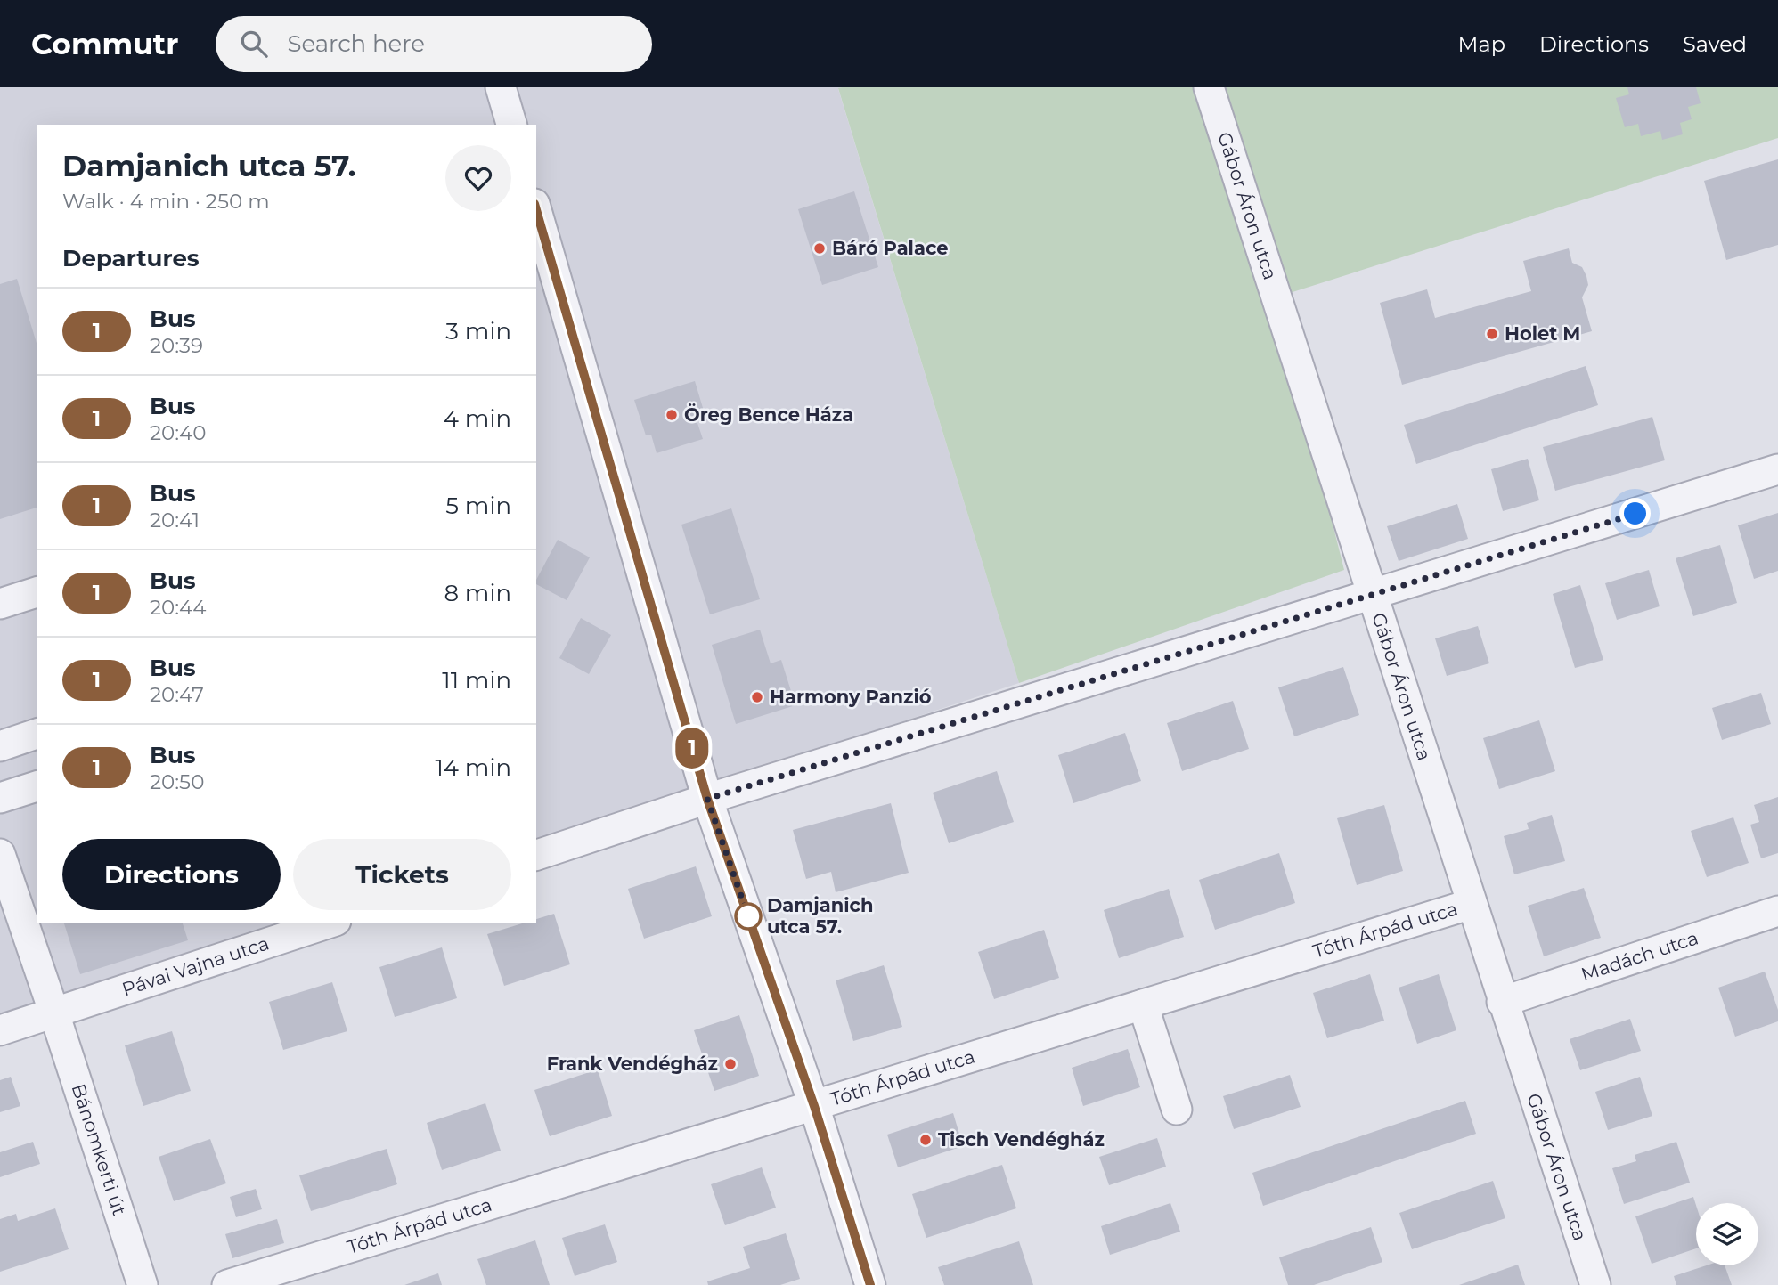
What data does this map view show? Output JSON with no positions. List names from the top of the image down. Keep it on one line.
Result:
{"streets":{"street":["Gábor Áron utca","Tóth Árpád utca","Madách utca","Pávai Vajna utca","Bánomkerti út"]},"crossings":[["Gábor Áron utca","Tóth Árpád utca"],["Gábor Áron utca","Madách utca"],["Pávai Vajna utca","Bánomkerti út"]],"places":["Báró Palace","Holet M","Öreg Bence Háza","Harmony Panzió","Damjanich utca 57.","Frank Vendégház","Tisch Vendégház"],"lines":["bus line 1"],"page":{"header":"Commutr","search":"Search here","nav":["Map","Directions","Saved"],"on_map":"1","heading":[["Damjanich utca 57.","Walk · 4 min · 250 m"],"Departures"],"list":[{"mark":"1","name":"Bus","note":"20:39","value":"3 min"},{"mark":"1","name":"Bus","note":"20:40","value":"4 min"},{"mark":"1","name":"Bus","note":"20:41","value":"5 min"},{"mark":"1","name":"Bus","note":"20:44","value":"8 min"},{"mark":"1","name":"Bus","note":"20:47","value":"11 min"},{"mark":"1","name":"Bus","note":"20:50","value":"14 min"}],"buttons":["Directions","Tickets"]}}
